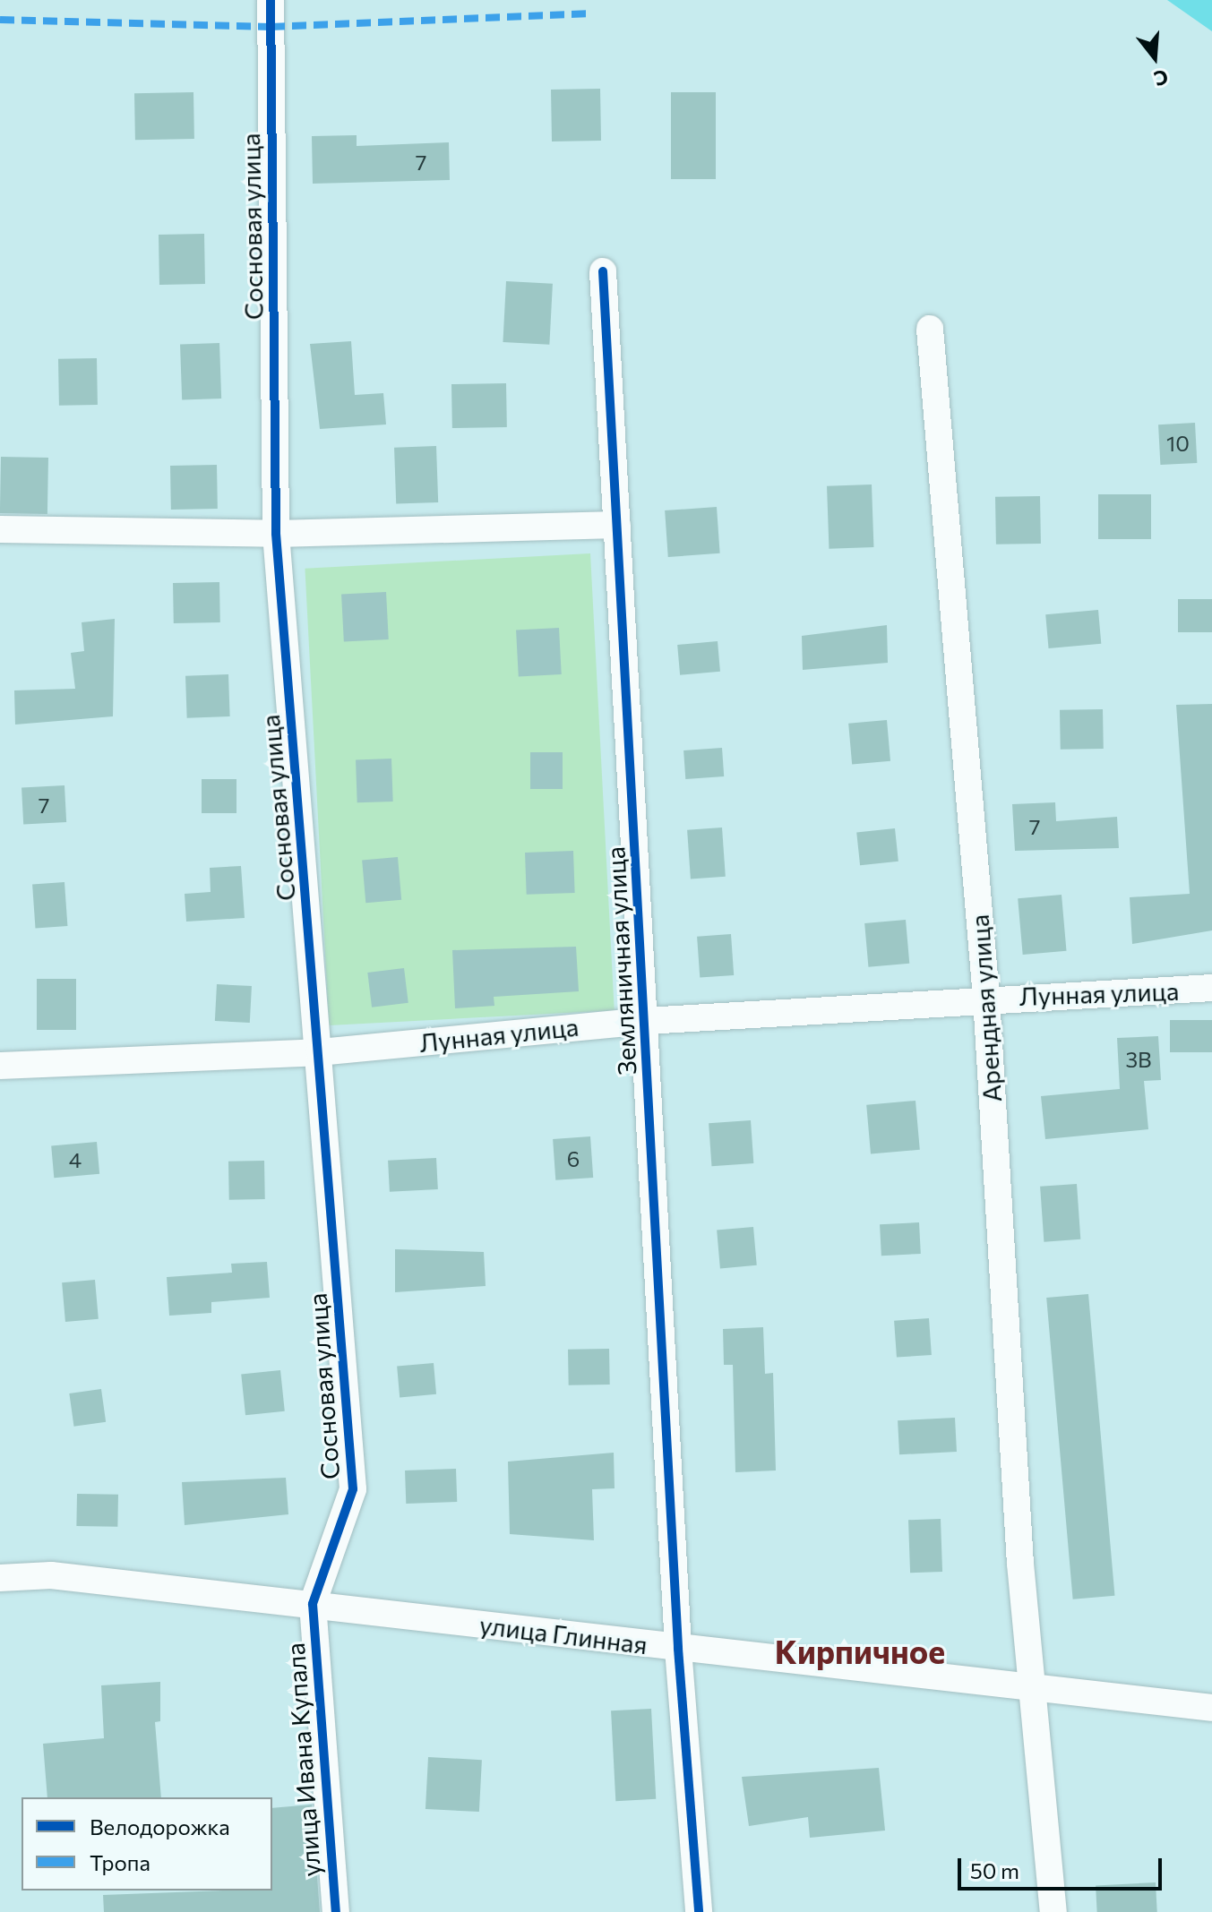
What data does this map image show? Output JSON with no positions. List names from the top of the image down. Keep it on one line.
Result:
{"streets":{"street":["Сосновая улица","Земляничная улица","Лунная улица","Арендная улица","улица Глинная","улица Ивана Купала"]},"crossings":[["Сосновая улица","Лунная улица"],["Сосновая улица","улица Глинная"],["Сосновая улица","улица Ивана Купала"],["Земляничная улица","Лунная улица"],["Земляничная улица","улица Глинная"],["Лунная улица","Арендная улица"],["Арендная улица","улица Глинная"],["улица Глинная","улица Ивана Купала"]],"districts":["Кирпичное"],"house_numbers":["7","10","7","7","3В","6","4"],"legend":["Велодорожка","Тропа"],"scale_bar":"50 m","north":"bottom"}
